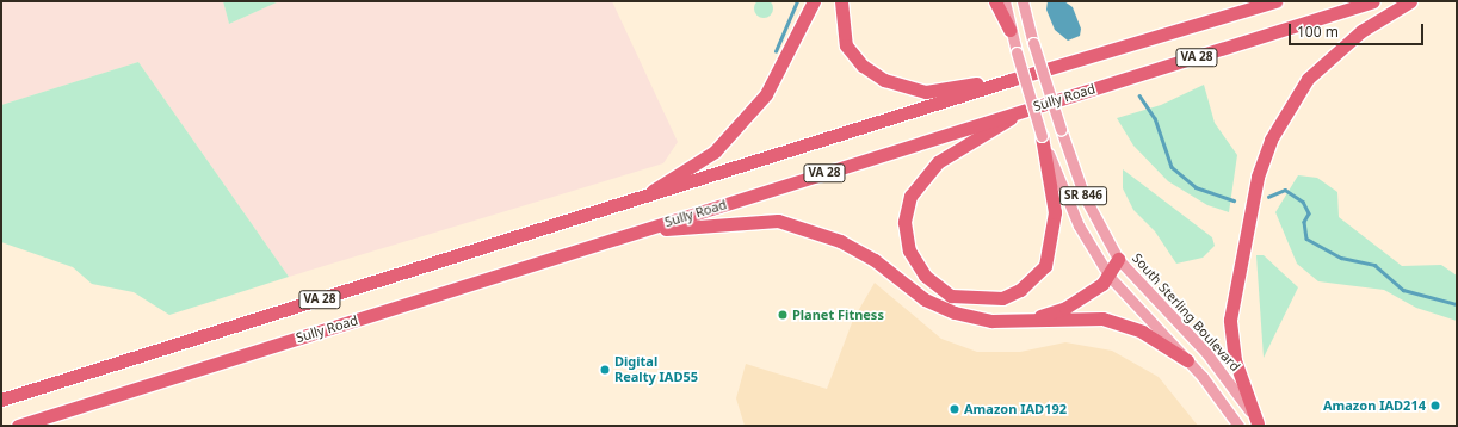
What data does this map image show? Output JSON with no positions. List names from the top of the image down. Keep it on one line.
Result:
{"streets":{"highway":["VA 28","Sully Road"],"main road":["SR 846","South Sterling Boulevard"]},"places":["Planet Fitness","Digital Realty IAD55","Amazon IAD214","Amazon IAD192"],"scale_bar":"100 m"}
